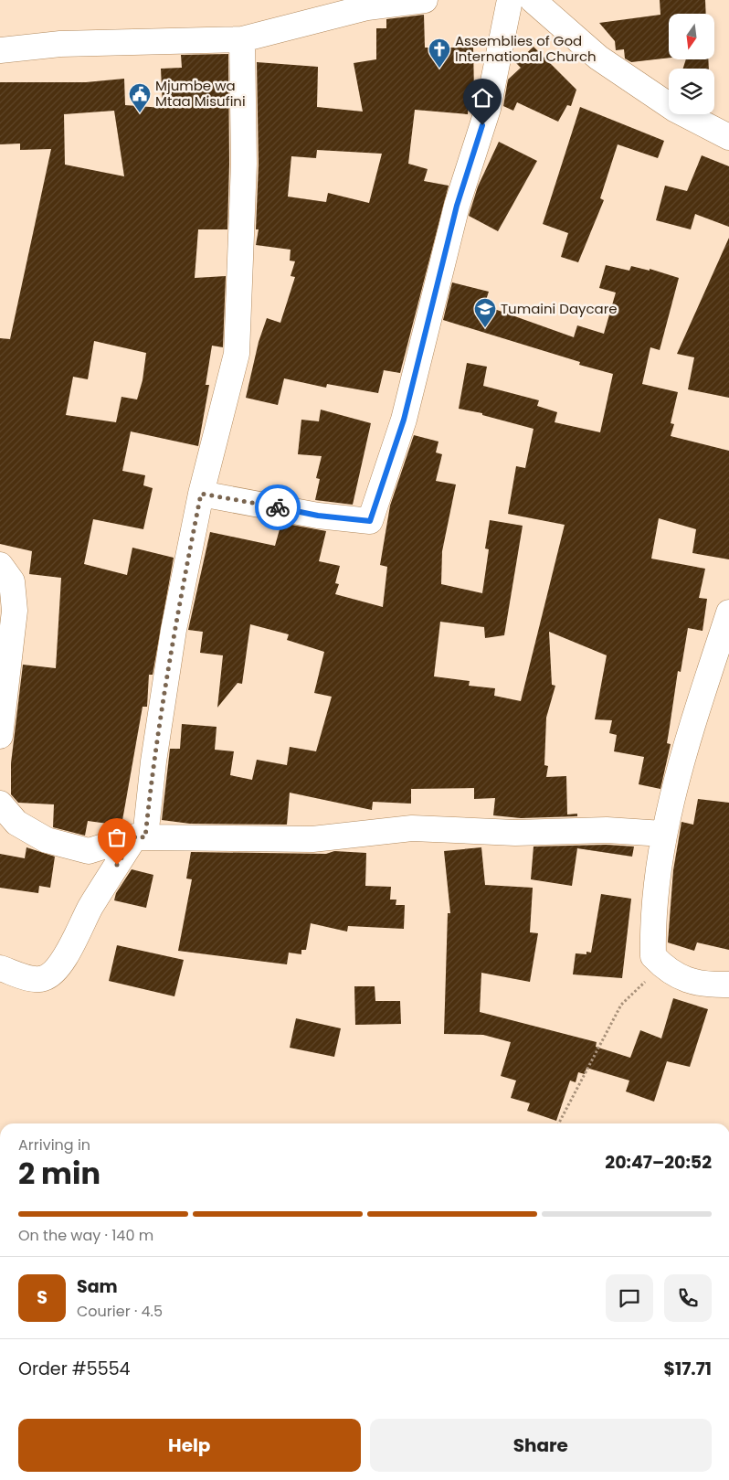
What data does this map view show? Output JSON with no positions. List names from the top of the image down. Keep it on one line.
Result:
{"places":{"church":["Assemblies of God International Church"],"public building":["Mjumbe wa Mtaa Misufini"],"school or university":["Tumaini Daycare"]},"north":"bottom","page":{"heading":["2 min","Arriving in","20:47–20:52"],"panel":["Sam","Courier · 4.5","Order #5554","$17.71"],"bar":"On the way · 140 m","round":"S","buttons":["Help","Share"]}}
